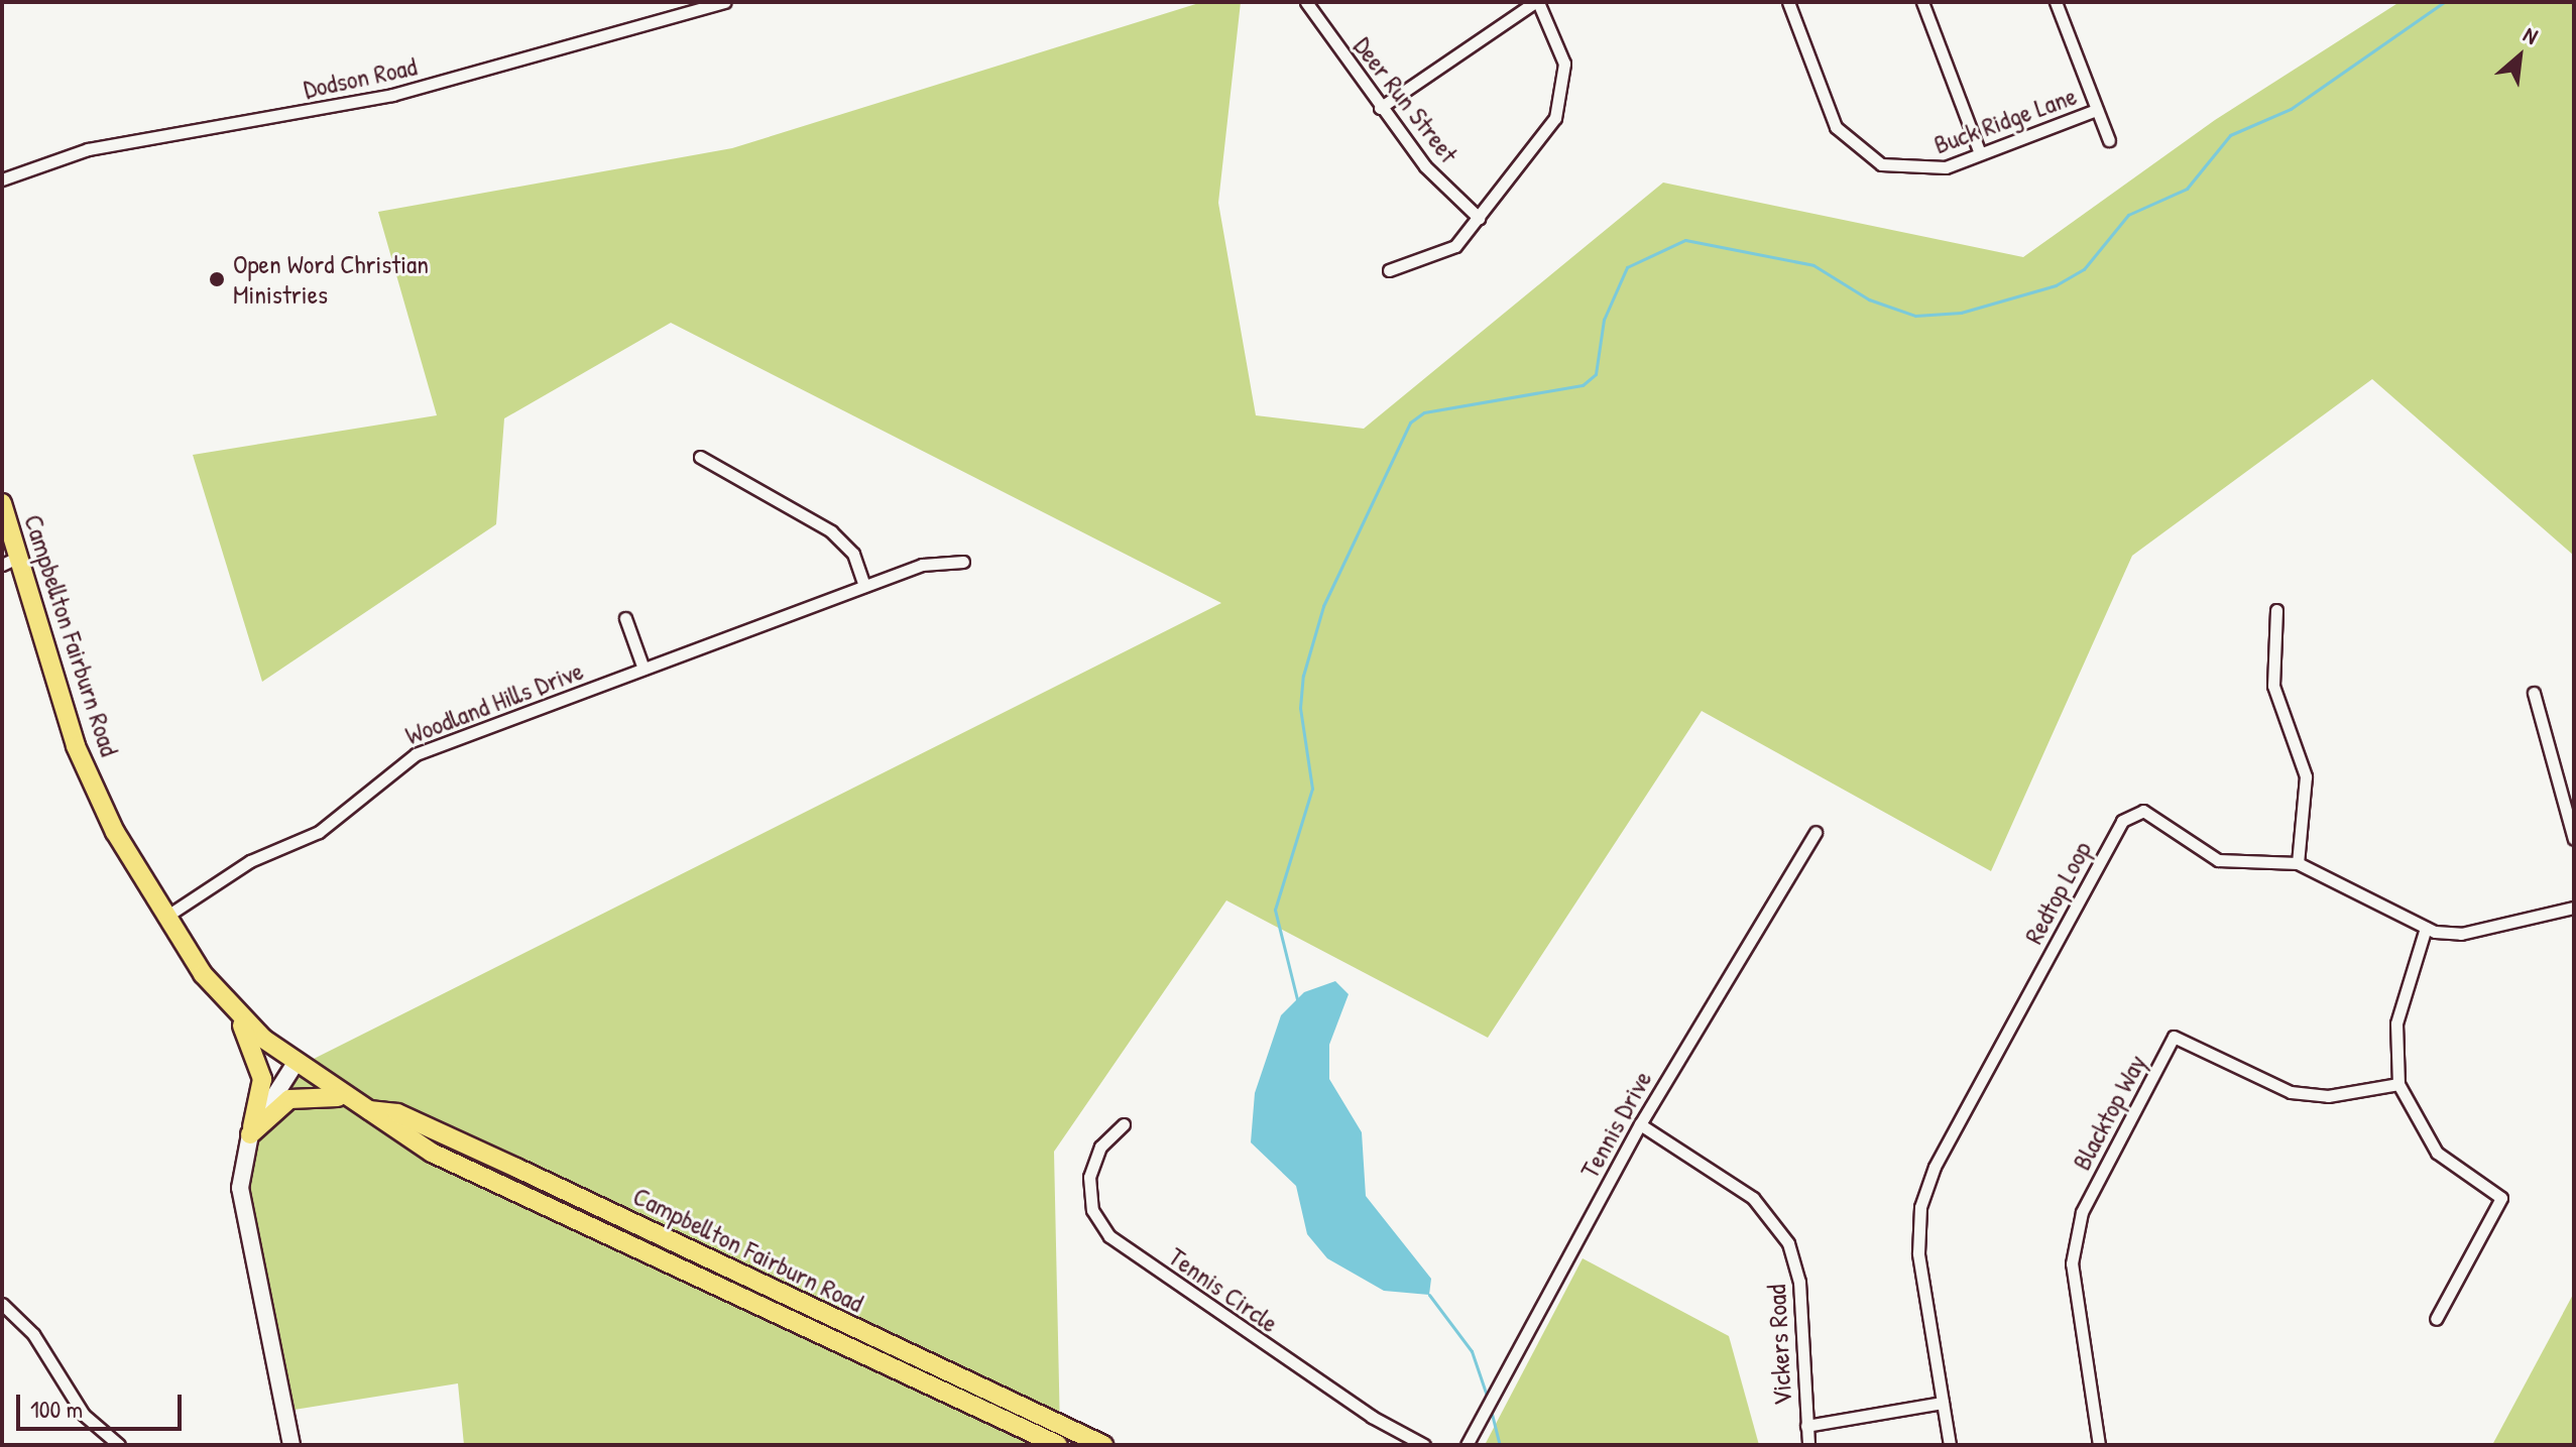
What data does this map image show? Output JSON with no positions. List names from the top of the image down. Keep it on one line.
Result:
{"streets":{"main road":["Campbellton Fairburn Road"],"street":["Dodson Road","Deer Run Street","Buck Ridge Lane","Woodland Hills Drive","Redtop Loop","Blacktop Way","Tennis Drive","Tennis Circle","Vickers Road"]},"crossings":[["Campbellton Fairburn Road","Woodland Hills Drive"],["Tennis Drive","Vickers Road"]],"places":["Open Word Christian Ministries"],"scale_bar":"100 m","north":"top right"}
